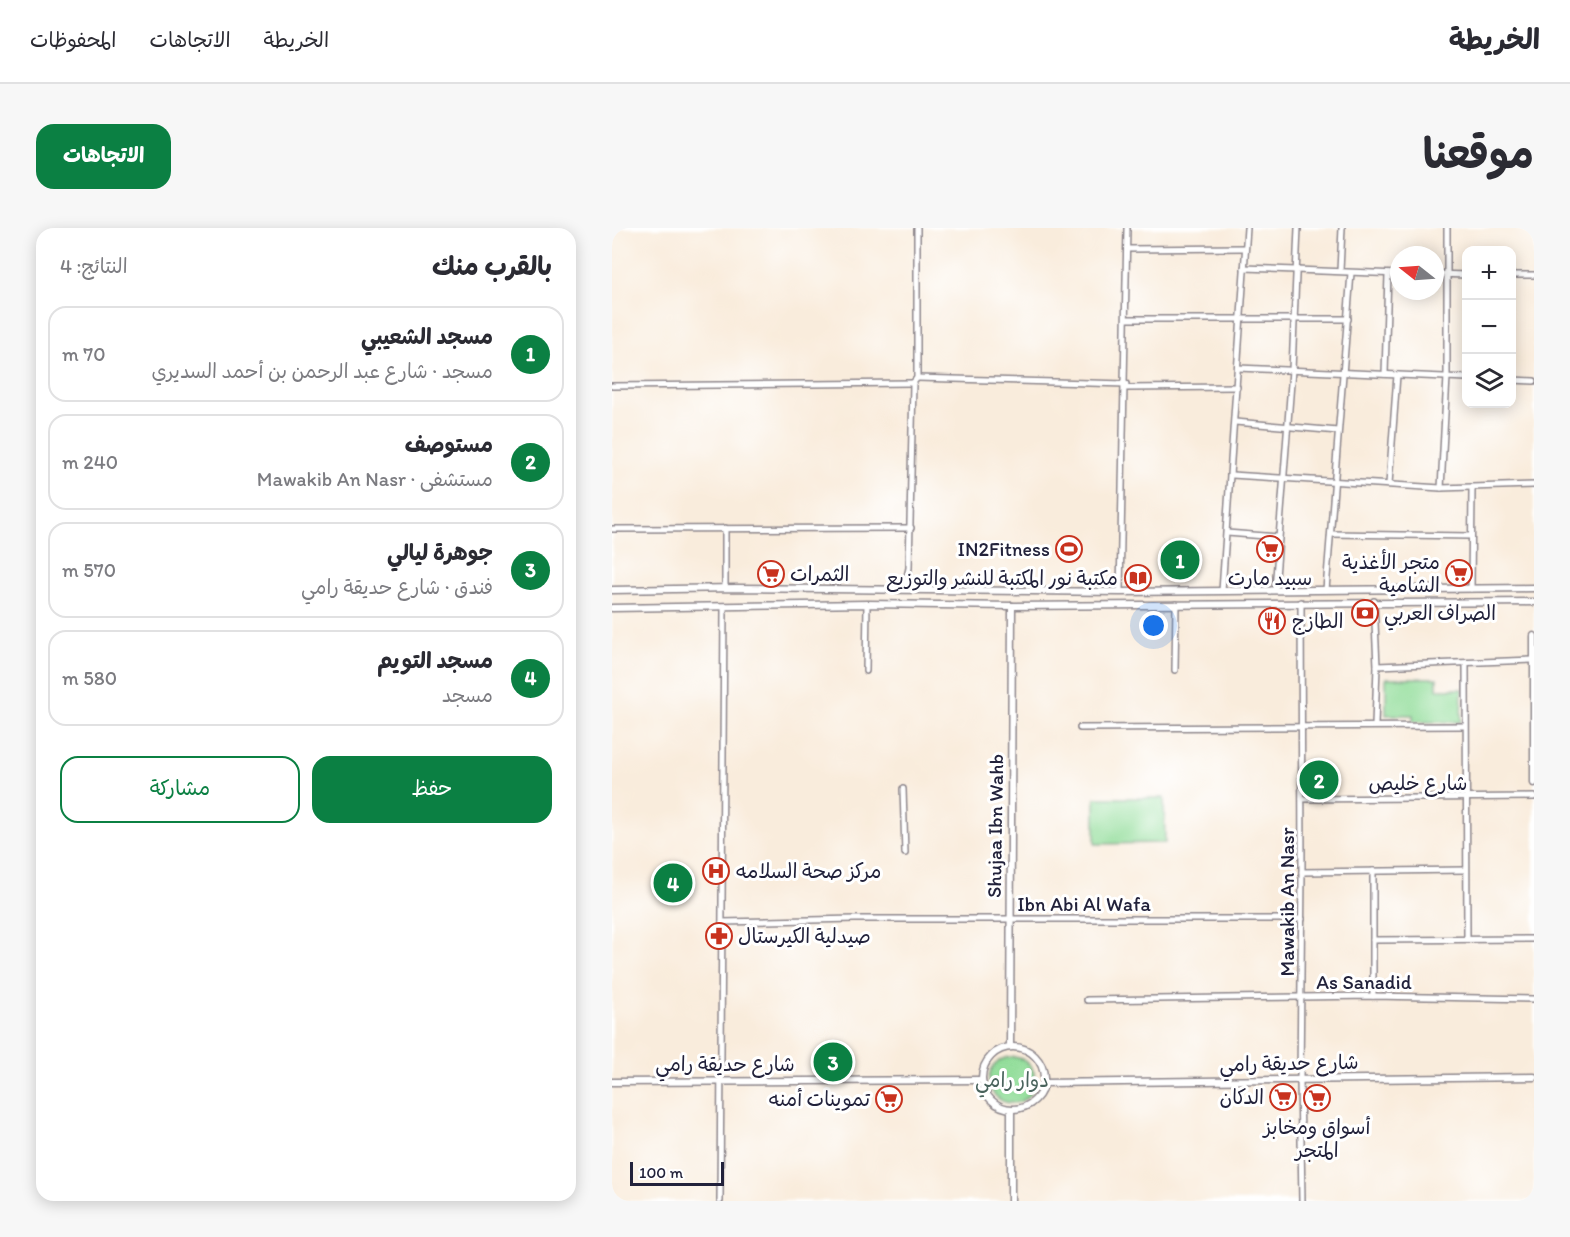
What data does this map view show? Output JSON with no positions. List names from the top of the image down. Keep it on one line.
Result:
{"streets":{"street":["شارع خليص","Shujaa Ibn Wahb","Mawakib An Nasr","Ibn Abi Al Wafa","As Sanadid","شارع حديقة رامي"]},"crossings":[["شارع خليص","Mawakib An Nasr"],["Shujaa Ibn Wahb","Ibn Abi Al Wafa"],["Shujaa Ibn Wahb","شارع حديقة رامي"],["Mawakib An Nasr","Ibn Abi Al Wafa"],["Mawakib An Nasr","As Sanadid"],["Mawakib An Nasr","شارع حديقة رامي"]],"parks":["دوار رامي"],"places":{"sports":["IN2Fitness"],"supermarket":["سبيد مارت","متجر الأغذية الشامية","الثمرات","الدكان","أسواق ومخابز المتجر","تموينات أمنه"],"library":["مكتبة نور المكتبة للنشر والتوزيع"],"bank":["الصراف العربي"],"restaurant":["الطازج"],"hospital":["مركز صحة السلامه"],"pharmacy":["صيدلية الكيرستال"]},"scale_bar":"100 m","north":"left","page":{"header":"الخريطة","nav":["الخريطة","الاتجاهات","المحفوظات"],"title":"موقعنا","buttons":["الاتجاهات",["حفظ","مشاركة"]],"heading":["بالقرب منك","النتائج: 4"],"map_buttons":["+","−"],"list":[{"mark":"1","name":"مسجد الشعيبي","note":"مسجد · شارع عبد الرحمن بن أحمد السديري","value":"70 m"},{"mark":"2","name":"مستوصف","note":"مستشفى · Mawakib An Nasr","value":"240 m"},{"mark":"3","name":"جوهرة ليالي","note":"فندق · شارع حديقة رامي","value":"570 m"},{"mark":"4","name":"مسجد التويم","note":"مسجد","value":"580 m"}],"pins":["1","2","4","3"],"scale":"100 m"}}
